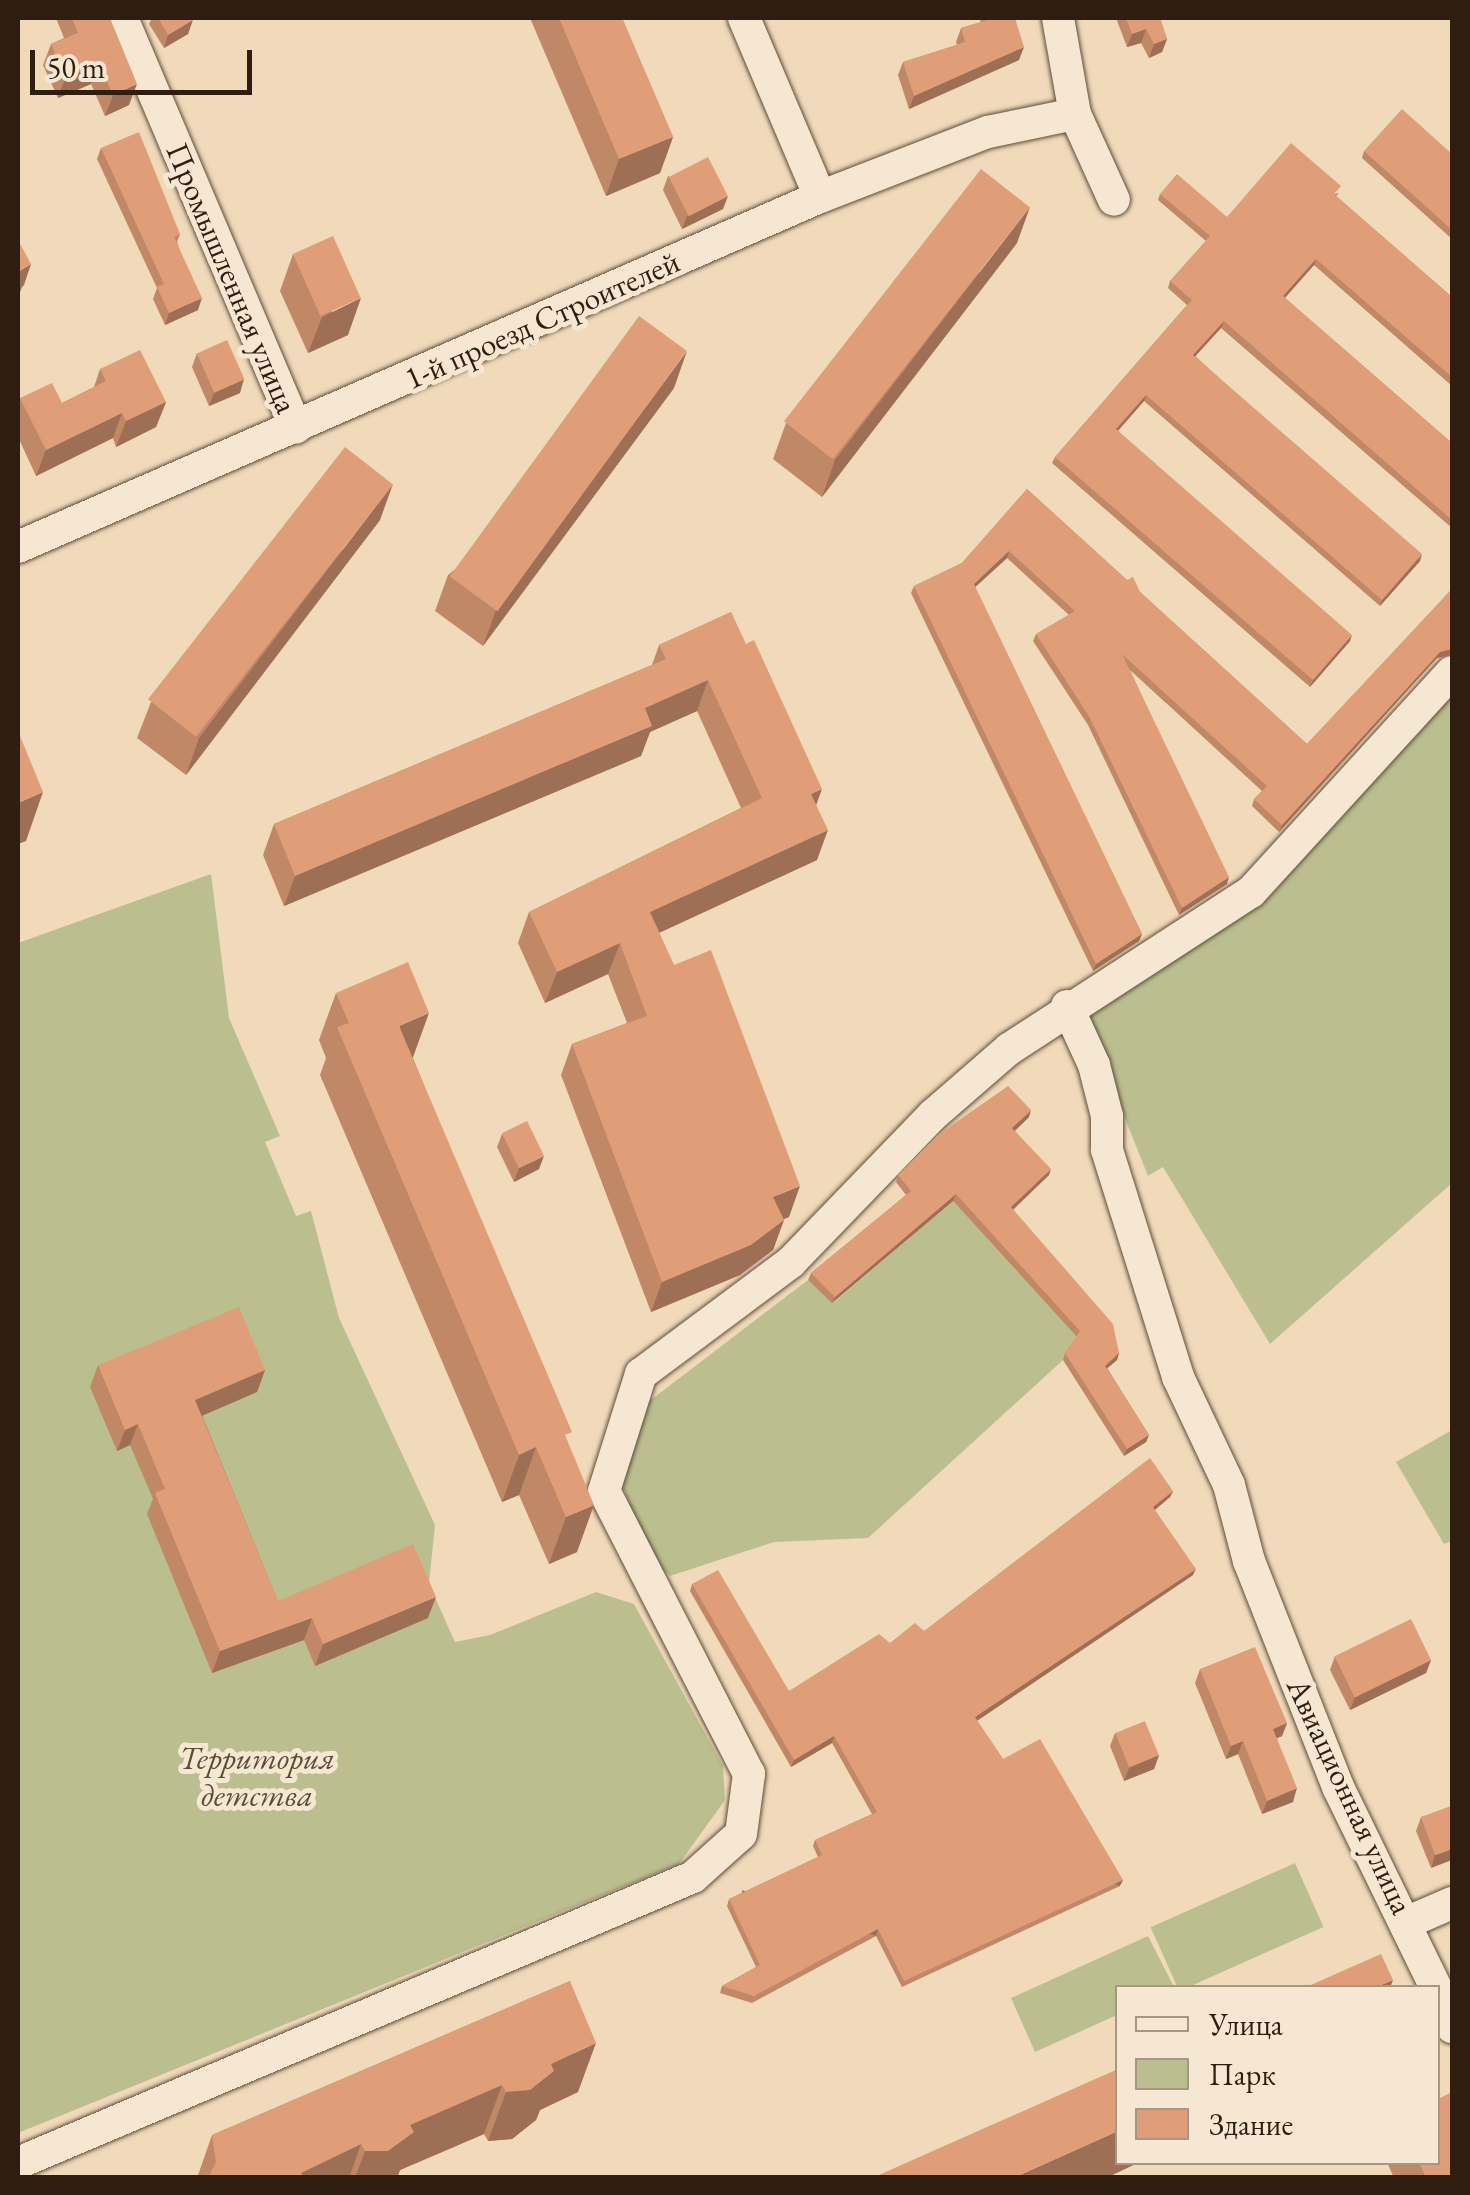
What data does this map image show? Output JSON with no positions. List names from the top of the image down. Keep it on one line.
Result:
{"streets":{"street":["Промышленная улица","1-й проезд Строителей","Авиационная улица"]},"crossings":[["Промышленная улица","1-й проезд Строителей"]],"parks":["Территория детства"],"legend":["Улица","Парк","Здание"],"scale_bar":"50 m"}
